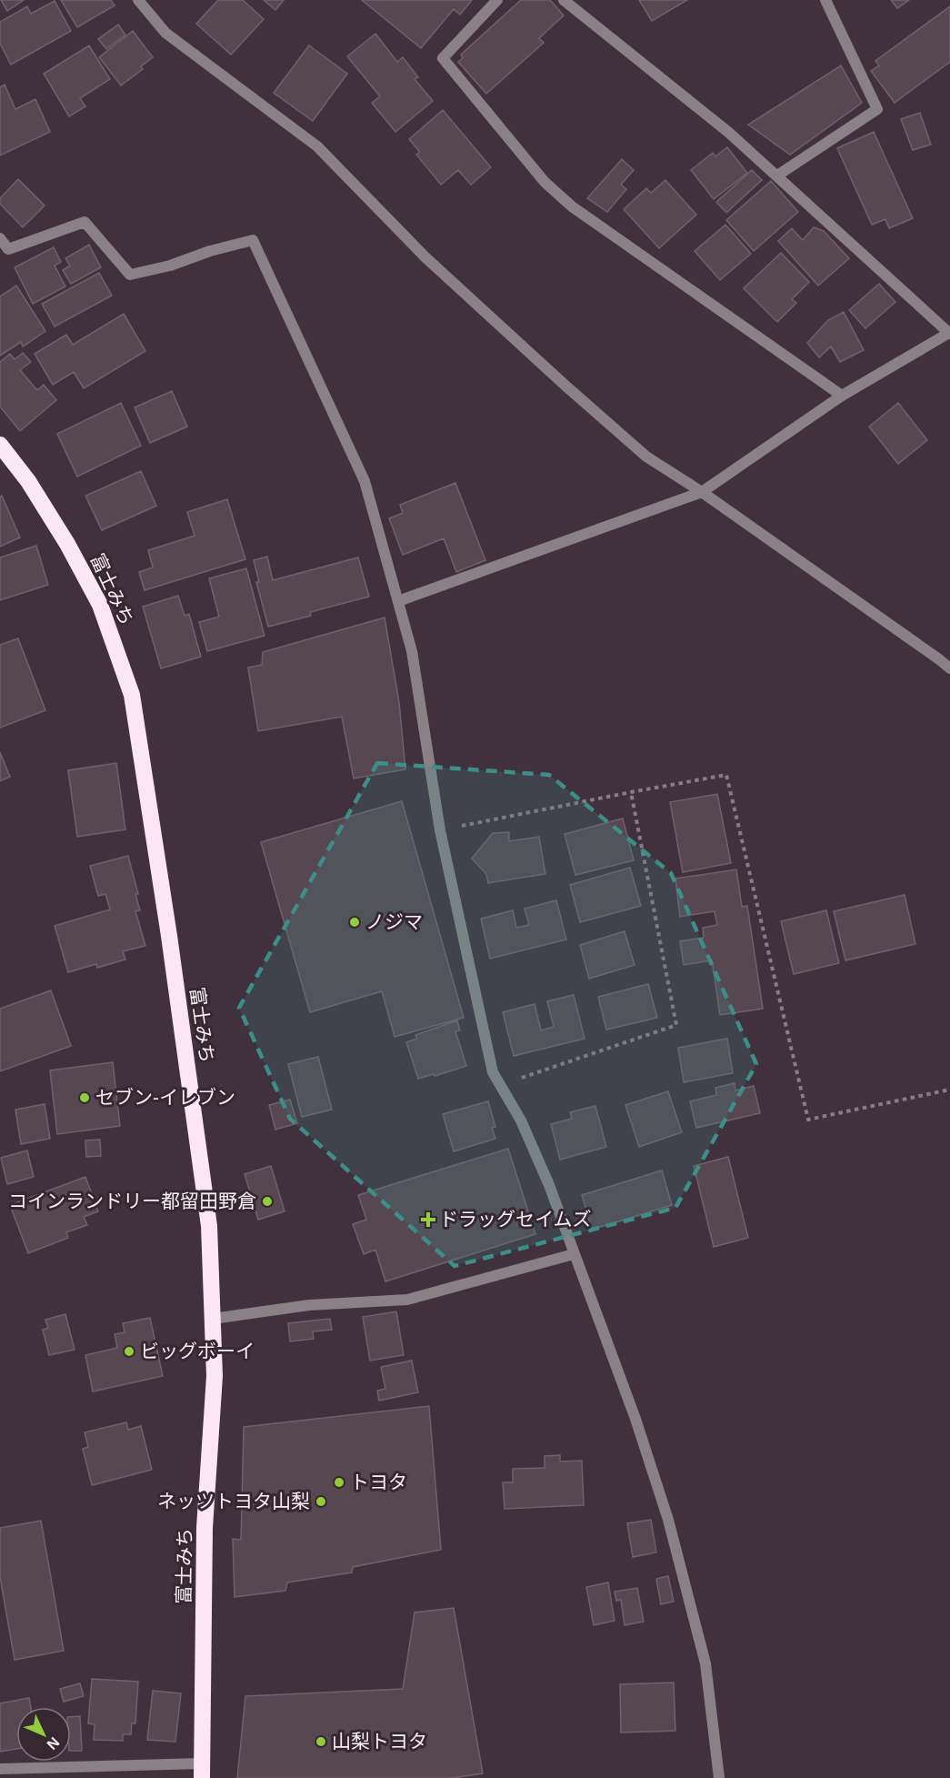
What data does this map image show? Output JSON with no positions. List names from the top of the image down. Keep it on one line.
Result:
{"streets":{"highway":["富士みち"]},"places":{"other":["ノジマ","セブン-イレブン","コインランドリー都留田野倉","ビッグボーイ","トヨタ","ネッツトヨタ山梨","山梨トヨタ"],"health":["ドラッグセイムズ"]},"north":"bottom right"}
